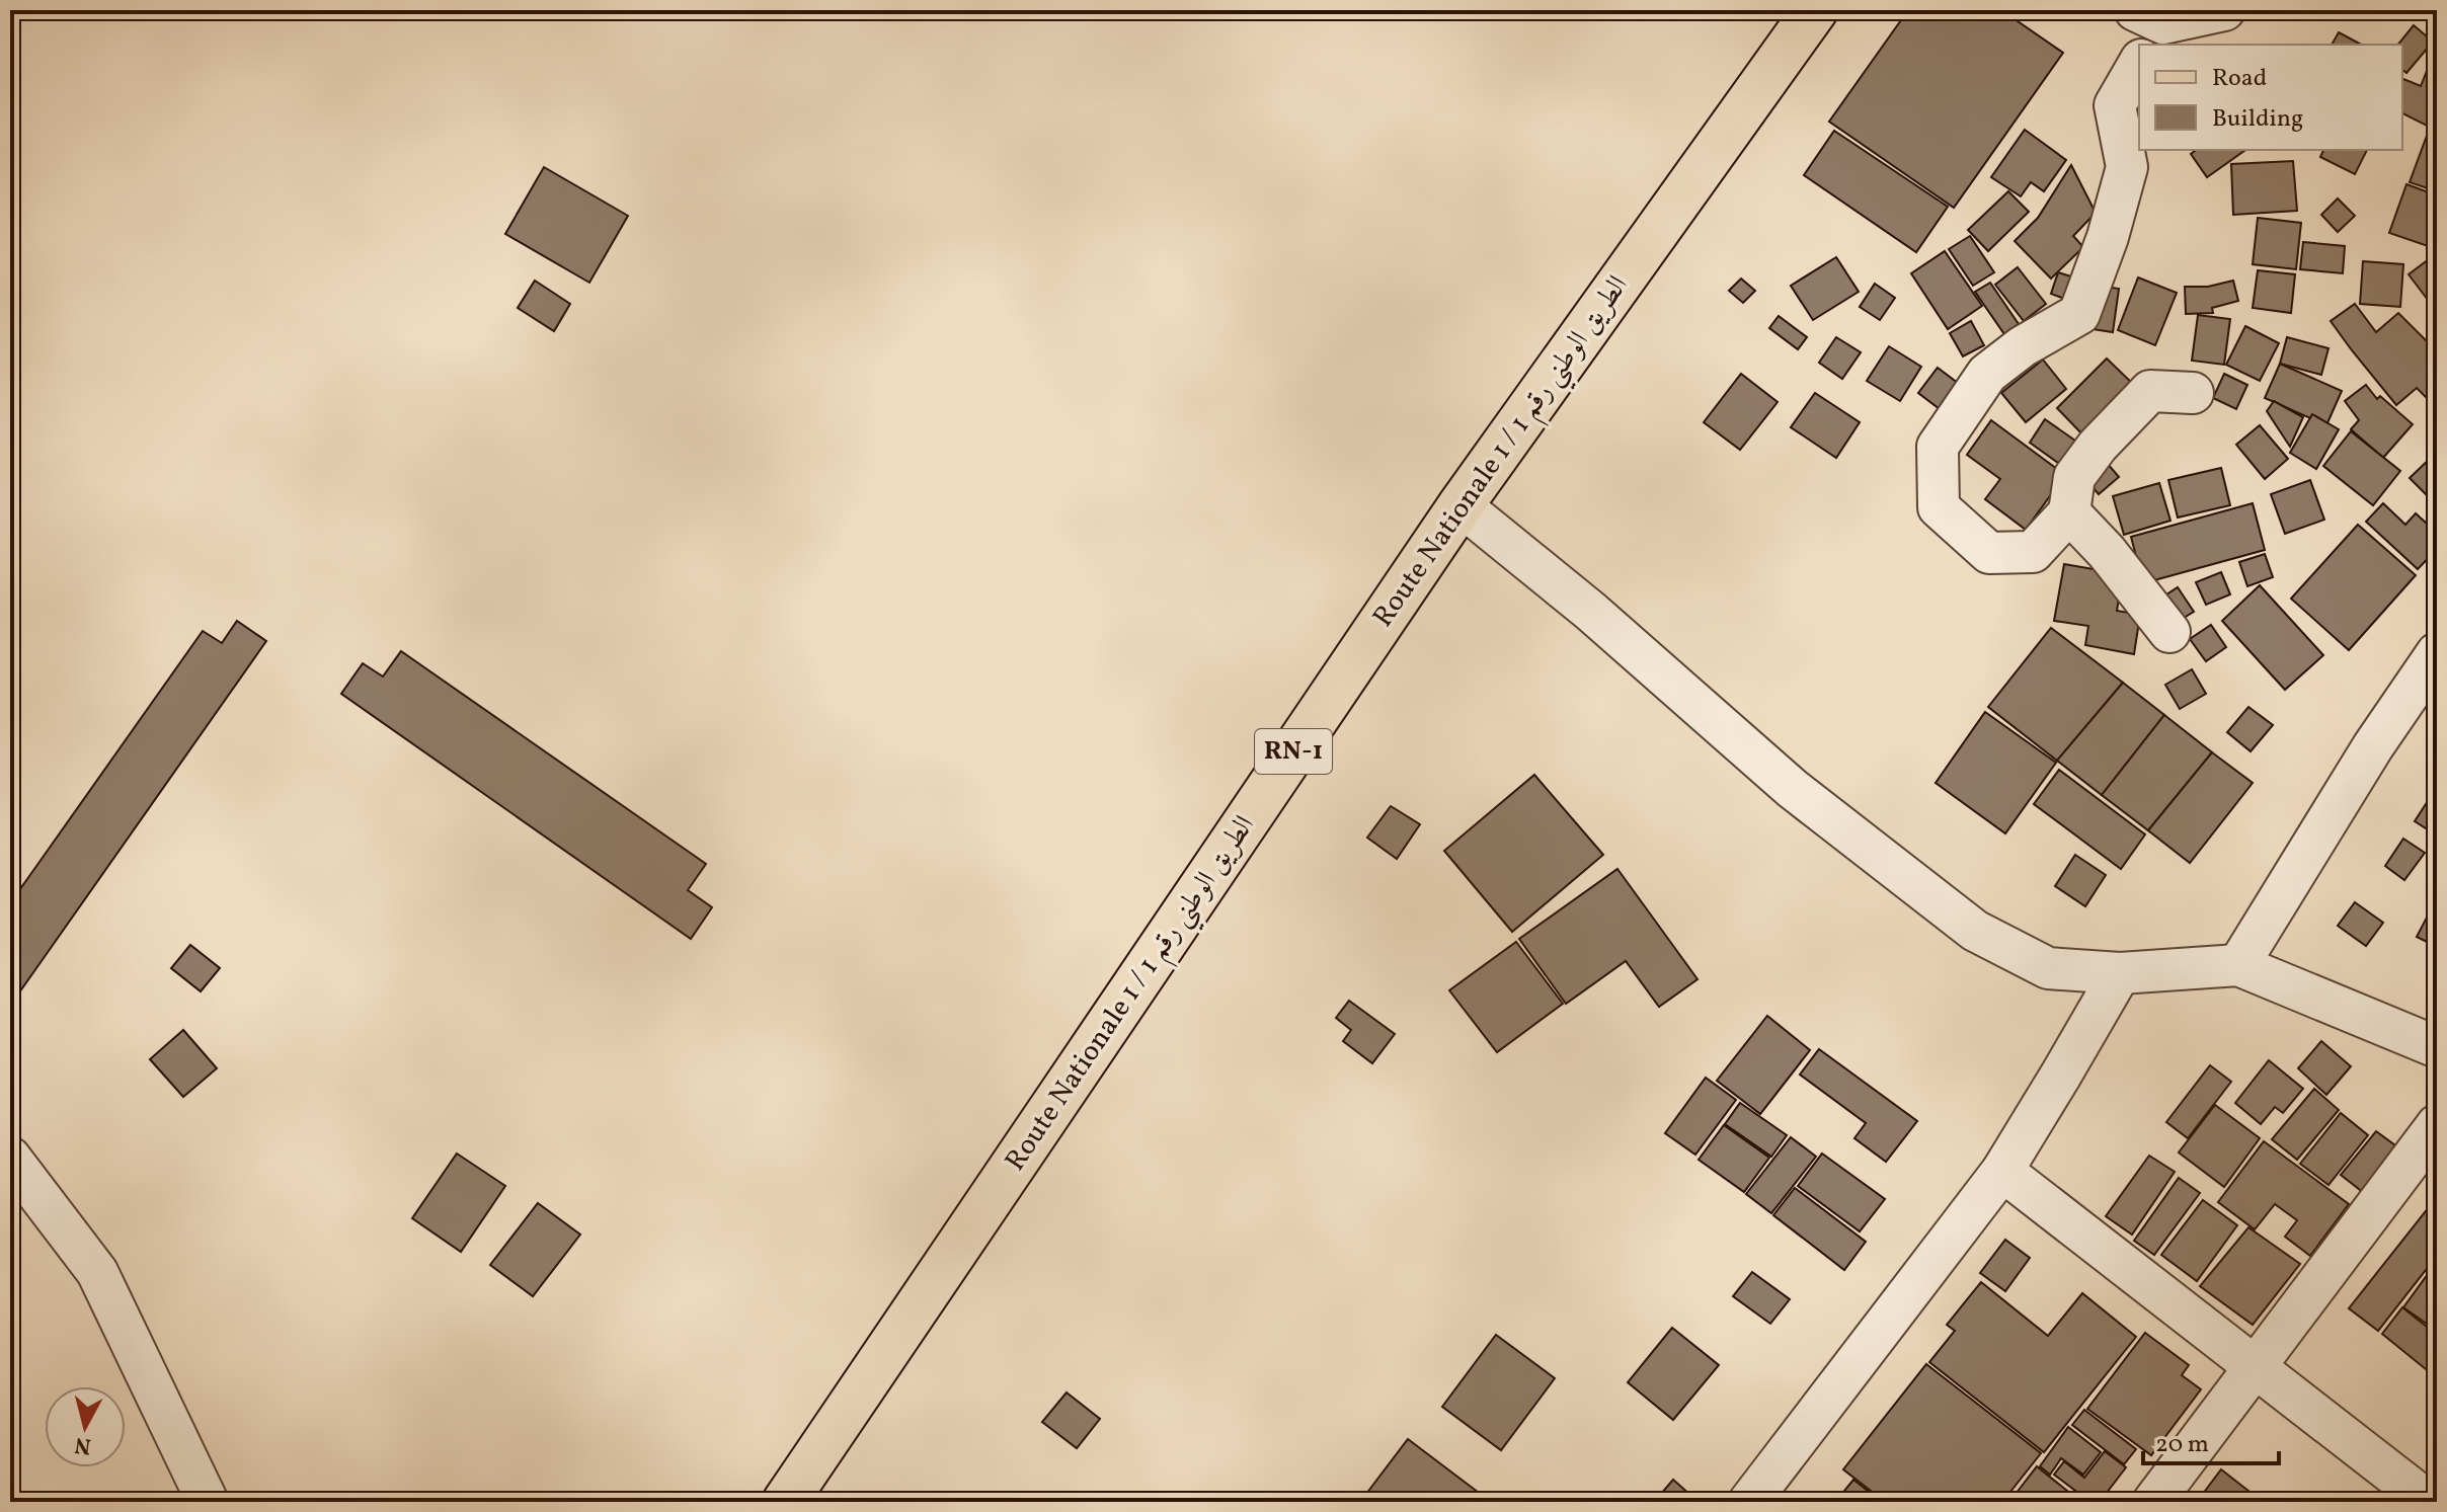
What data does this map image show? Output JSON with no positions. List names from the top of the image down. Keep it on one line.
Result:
{"streets":{"main road":["Route Nationale 1 / الطريق الوطني رقم 1","RN-1"]},"legend":["Road","Building"],"scale_bar":"20 m","north":"bottom"}
